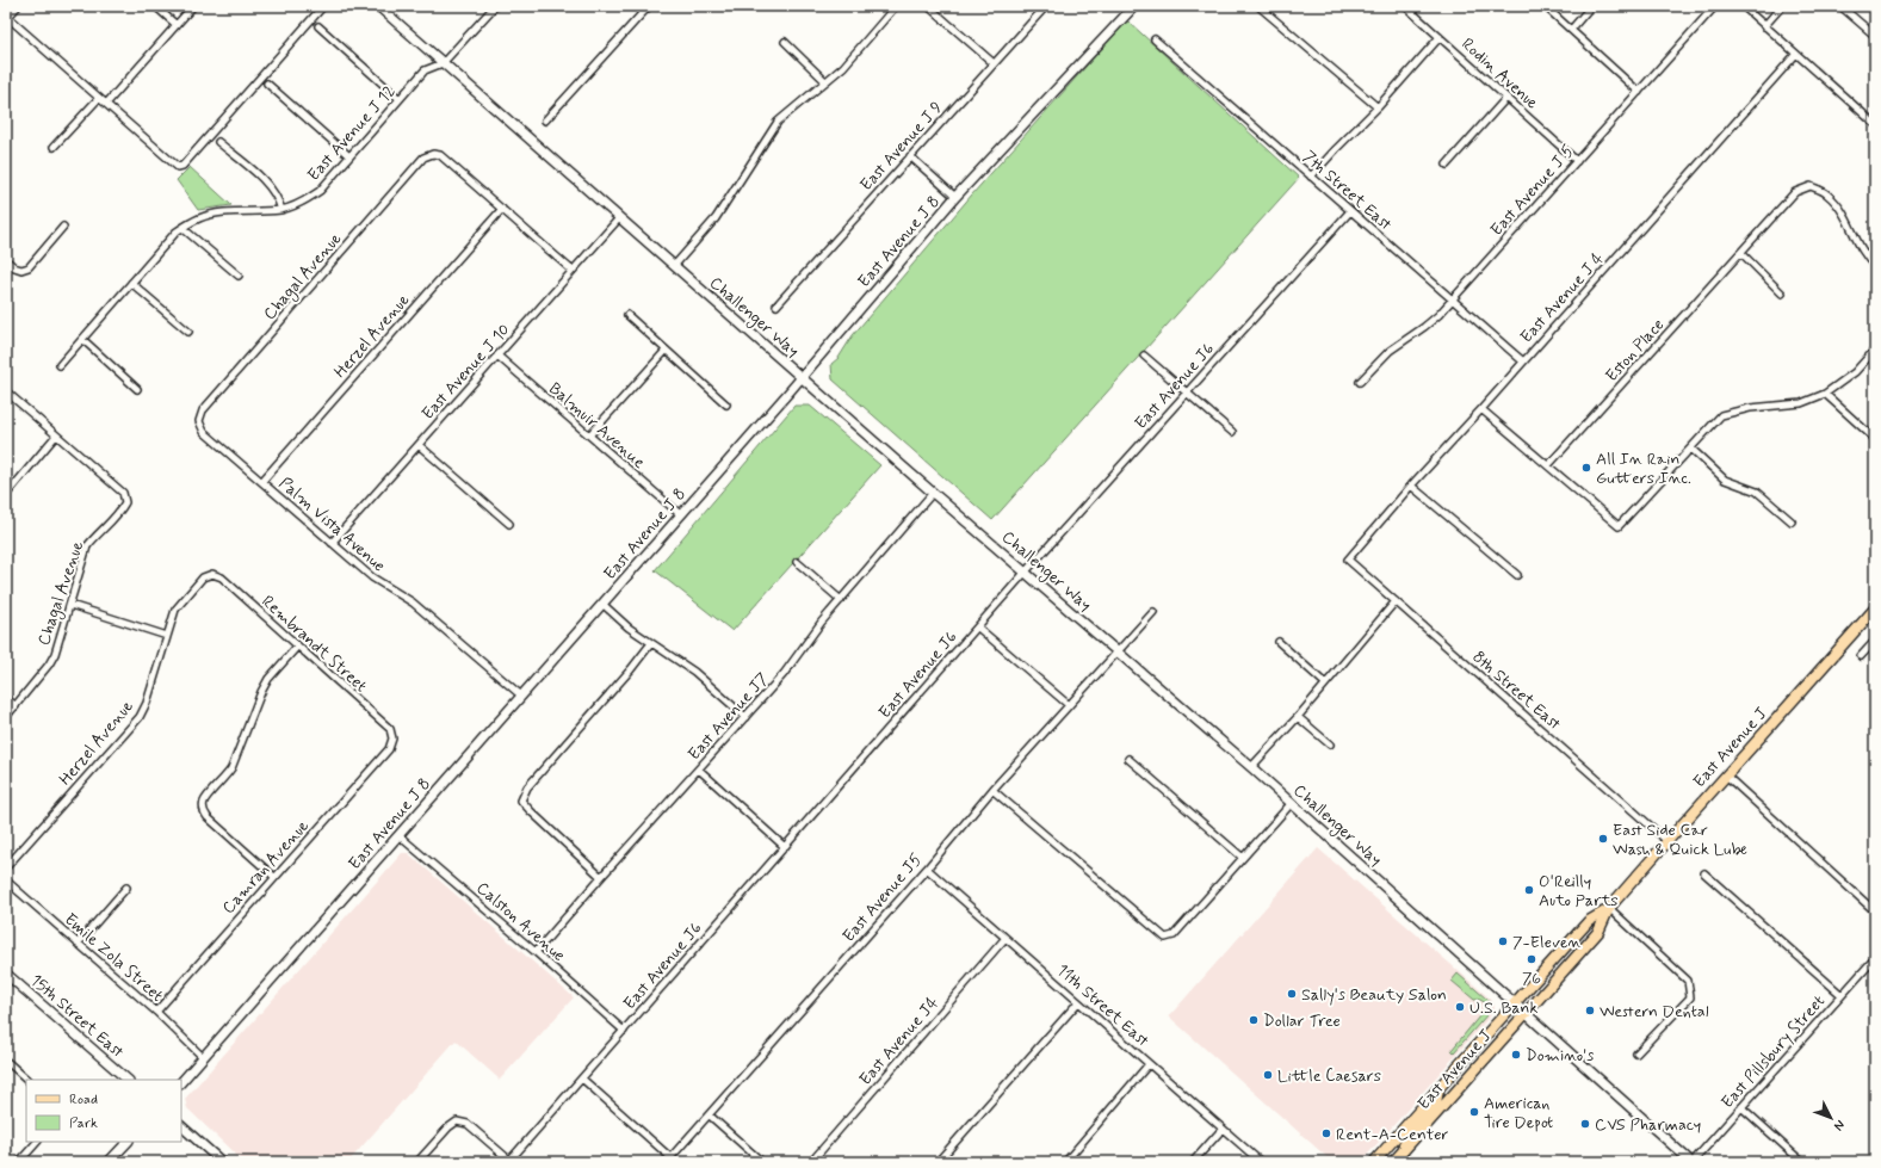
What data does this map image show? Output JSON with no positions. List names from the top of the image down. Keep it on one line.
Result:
{"streets":{"main road":["East Avenue J 8","Challenger Way","East Avenue J","15th Street East"],"street":["Rodin Avenue","East Avenue J 12","East Avenue J 9","7th Street East","East Avenue J 5","Chagal Avenue","East Avenue J 4","Herzel Avenue","Eston Place","East Avenue J 10","East Avenue J6","Balmuir Avenue","Palm Vista Avenue","Rembrandt Street","8th Street East","East Avenue J7","Camran Avenue","East Avenue J5","Calston Avenue","Emile Zola Street","11th Street East","East Avenue J4","East Pillsbury Street"]},"crossings":[["Rodin Avenue","East Avenue J 5"],["East Avenue J 12","Challenger Way"],["7th Street East","East Avenue J 5"],["7th Street East","East Avenue J 4"],["7th Street East","East Avenue J6"],["East Avenue J 8","Challenger Way"],["East Avenue J 8","Balmuir Avenue"],["East Avenue J 8","Palm Vista Avenue"],["East Avenue J 8","Calston Avenue"],["East Avenue J 8","Emile Zola Street"],["Chagal Avenue","Herzel Avenue"],["Chagal Avenue","Palm Vista Avenue"],["East Avenue J 4","8th Street East"],["Challenger Way","East Avenue J 10"],["Challenger Way","East Avenue J6"],["Challenger Way","East Avenue J7"],["Challenger Way","East Avenue J"],["Challenger Way","East Avenue J5"],["Challenger Way","East Pillsbury Street"],["Herzel Avenue","Palm Vista Avenue"],["Herzel Avenue","Rembrandt Street"],["East Avenue J 10","Balmuir Avenue"],["East Avenue J 10","Palm Vista Avenue"],["East Avenue J6","Calston Avenue"],["Rembrandt Street","Camran Avenue"],["8th Street East","East Avenue J"],["East Avenue J7","Calston Avenue"],["Camran Avenue","Emile Zola Street"],["East Avenue J5","11th Street East"],["11th Street East","East Avenue J4"]],"places":["All In Rain Gutters Inc.","East Side Car Wash & Quick Lube","O'Reilly Auto Parts","7-Eleven","76","Sally's Beauty Salon","U.S. Bank","Western Dental","Dollar Tree","Domino's","Little Caesars","American Tire Depot","CVS Pharmacy","Rent-A-Center"],"legend":["Road","Park"],"north":"bottom right"}
